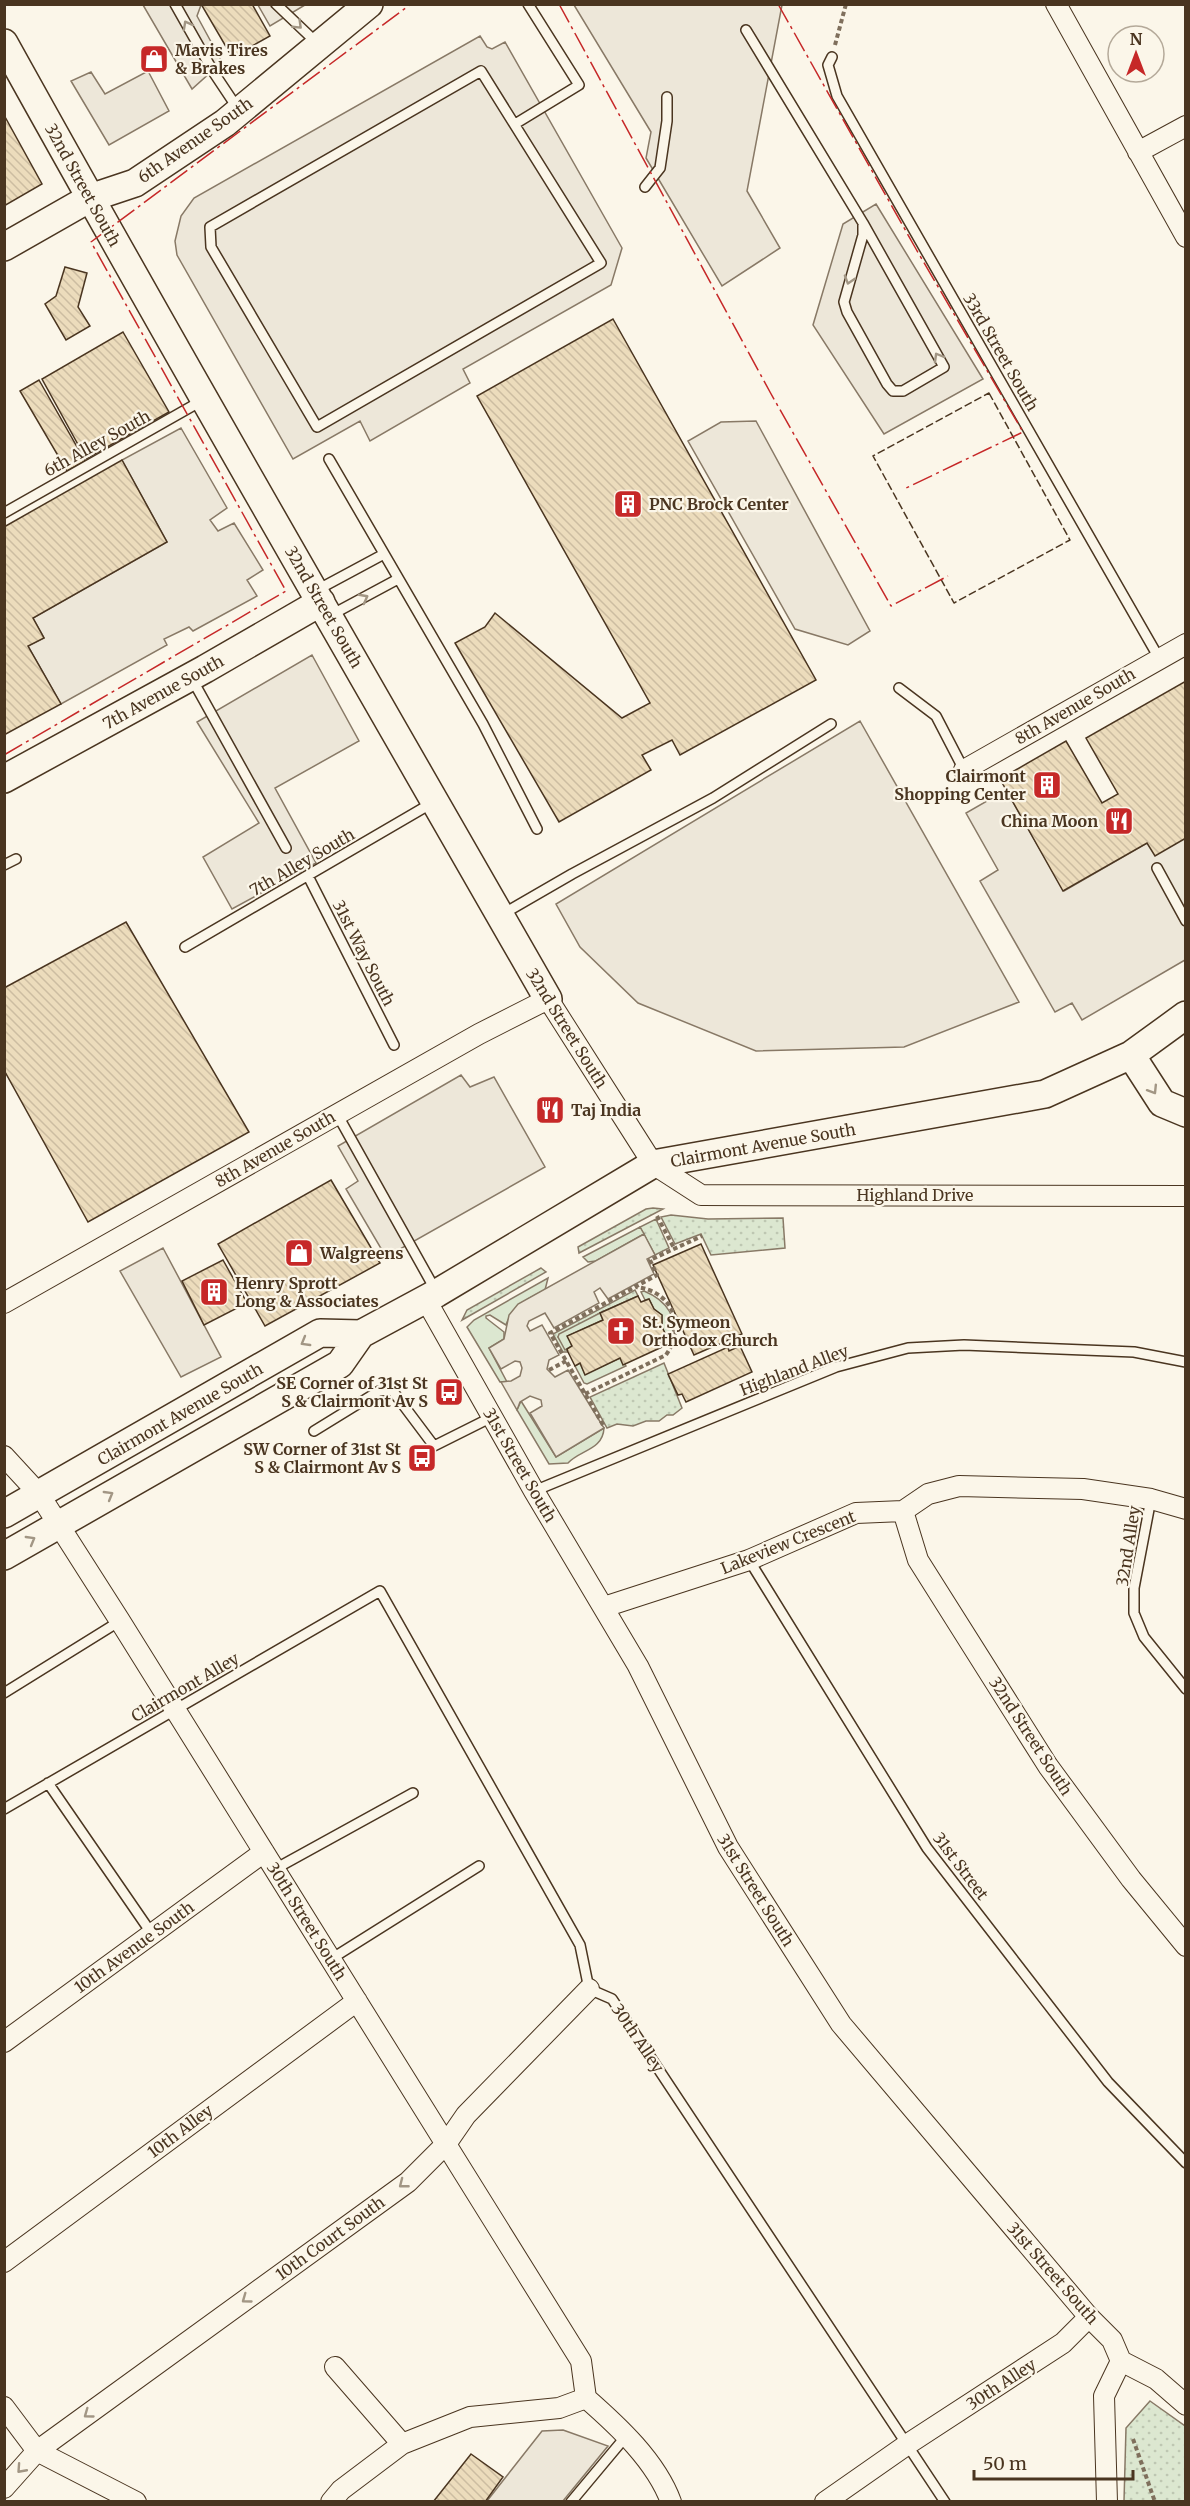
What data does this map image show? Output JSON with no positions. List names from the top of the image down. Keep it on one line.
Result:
{"streets":{"street":["6th Avenue South","32nd Street South","7th Avenue South","8th Avenue South","Clairmont Avenue South","Highland Drive","31st Street South","Lakeview Crescent","30th Street South","10th Avenue South","30th Alley","10th Alley","10th Court South"],"lane":["33rd Street South","6th Alley South","7th Alley South","31st Way South","Highland Alley","32nd Alley","Clairmont Alley","31st Street"]},"crossings":[["6th Avenue South","32nd Street South"],["32nd Street South","6th Alley South"],["32nd Street South","7th Avenue South"],["32nd Street South","8th Avenue South"],["32nd Street South","7th Alley South"],["32nd Street South","Clairmont Avenue South"],["32nd Street South","Highland Drive"],["32nd Street South","Lakeview Crescent"],["33rd Street South","8th Avenue South"],["7th Alley South","31st Way South"],["Clairmont Avenue South","Highland Drive"],["Clairmont Avenue South","31st Street South"],["Clairmont Avenue South","30th Street South"],["Highland Alley","31st Street South"],["31st Street South","Lakeview Crescent"],["31st Street South","30th Alley"],["Lakeview Crescent","31st Street"],["Clairmont Alley","30th Street South"],["Clairmont Alley","30th Alley"],["Clairmont Alley","10th Court South"],["30th Street South","10th Avenue South"],["30th Street South","10th Alley"],["30th Street South","10th Court South"],["30th Alley","10th Court South"]],"one_way":["10th Court South"],"places":{"shop":["Mavis Tires & Brakes","Walgreens"],"building":["PNC Brock Center","Clairmont Shopping Center","Henry Sprott Long & Associates"],"restaurant":["China Moon","Taj India"],"church":["St. Symeon Orthodox Church"],"bus stop":["SE Corner of 31st St S & Clairmont Av S","SW Corner of 31st St S & Clairmont Av S"]},"scale_bar":"50 m","north":"top"}
